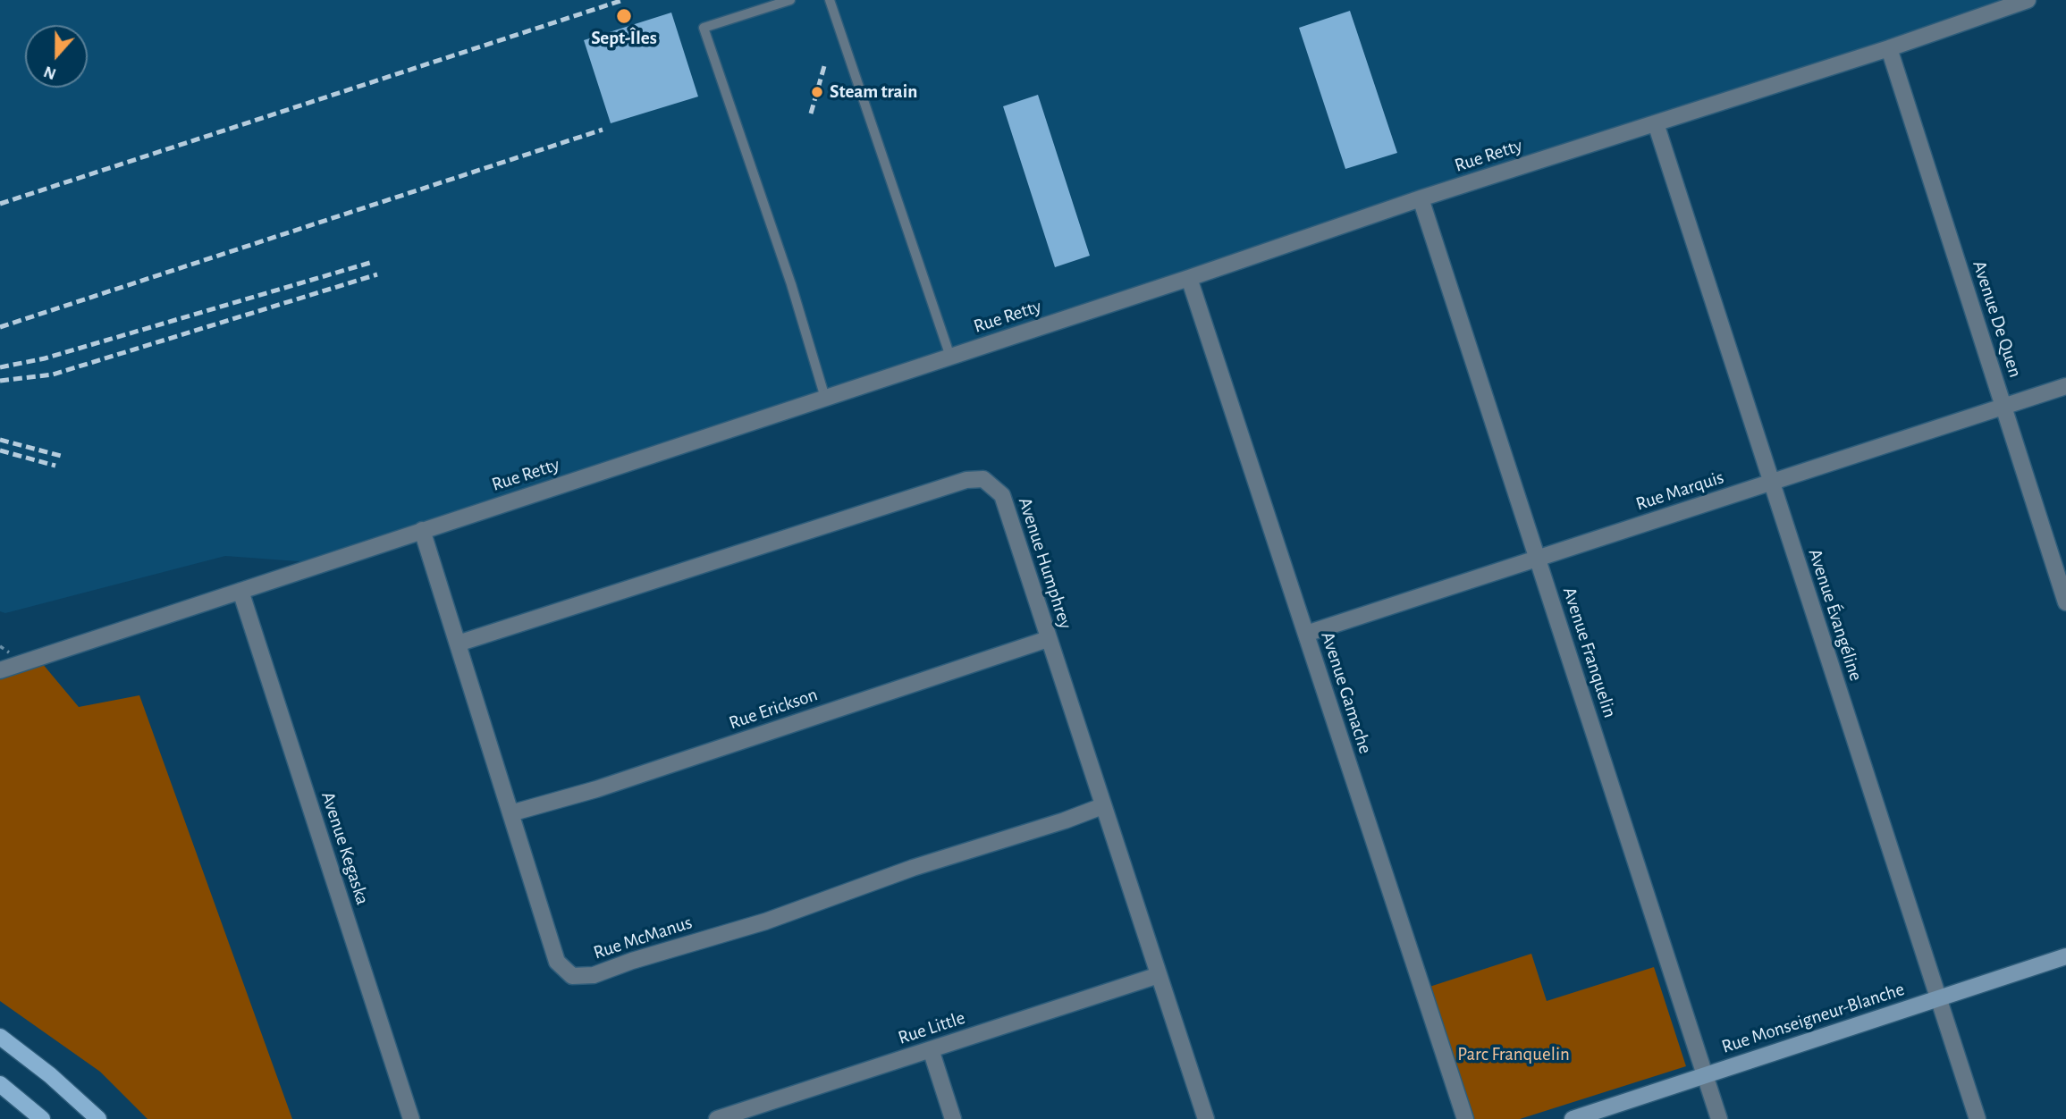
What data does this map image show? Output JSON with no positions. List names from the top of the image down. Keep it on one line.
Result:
{"streets":{"street":["Rue Retty","Avenue De Quen","Rue Marquis","Avenue Humphrey","Avenue Évangéline","Avenue Franquelin","Avenue Gamache","Rue Erickson","Avenue Kegaska","Rue McManus","Rue Monseigneur-Blanche","Rue Little"]},"crossings":[["Rue Retty","Avenue De Quen"],["Rue Retty","Avenue Évangéline"],["Rue Retty","Avenue Franquelin"],["Rue Retty","Avenue Gamache"],["Rue Retty","Avenue Kegaska"],["Rue Retty","Rue McManus"],["Avenue De Quen","Rue Marquis"],["Rue Marquis","Avenue Évangéline"],["Rue Marquis","Avenue Franquelin"],["Rue Marquis","Avenue Gamache"],["Avenue Humphrey","Rue Erickson"],["Avenue Humphrey","Rue McManus"],["Avenue Humphrey","Rue Little"],["Avenue Évangéline","Rue Monseigneur-Blanche"],["Avenue Franquelin","Rue Monseigneur-Blanche"],["Rue Erickson","Rue McManus"]],"parks":["Parc Franquelin"],"places":["Sept-Îles","Steam train"],"north":"bottom"}
